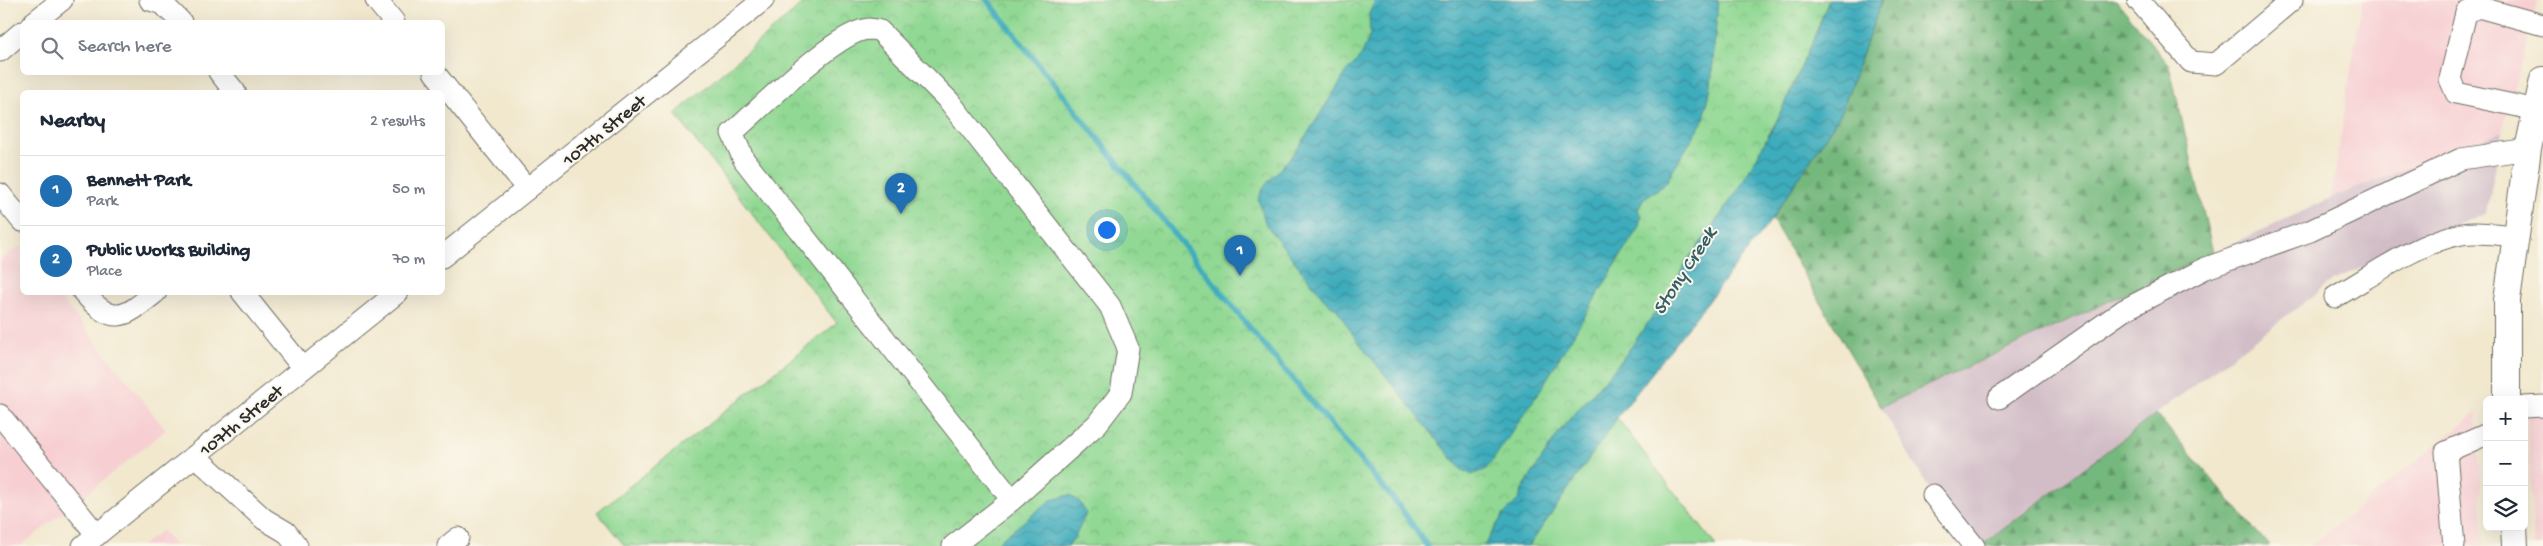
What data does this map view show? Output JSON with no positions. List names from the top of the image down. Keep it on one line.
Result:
{"streets":{"street":["107th Street"]},"water":["Stony Creek"],"page":{"search":"Search here","heading":["Nearby","2 results"],"list":[{"mark":"1","name":"Bennett Park","note":"Park","value":"50 m"},{"mark":"2","name":"Public Works Building","note":"Place","value":"70 m"}],"pins":["2","1"],"map_buttons":["+","−"]}}
